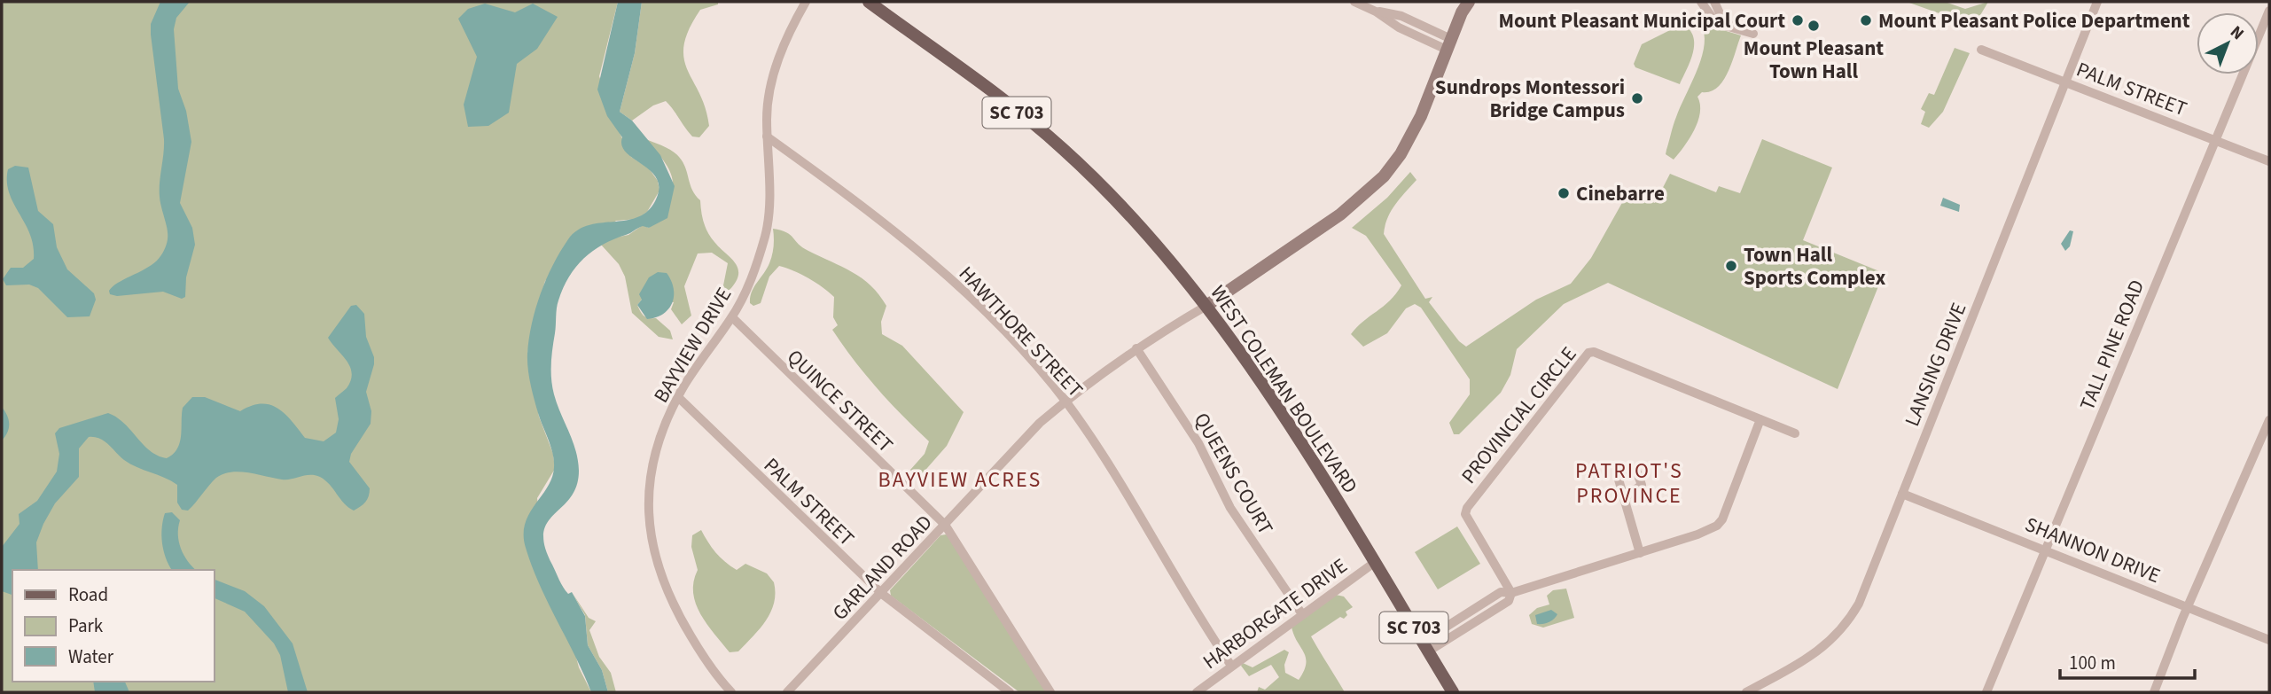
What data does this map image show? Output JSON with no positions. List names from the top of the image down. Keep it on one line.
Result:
{"streets":{"main road":["SC 703","WEST COLEMAN BOULEVARD"],"street":["PALM STREET","HAWTHORE STREET","BAYVIEW DRIVE","TALL PINE ROAD","LANSING DRIVE","QUINCE STREET","PROVINCIAL CIRCLE","QUEENS COURT","SHANNON DRIVE","GARLAND ROAD","HARBORGATE DRIVE"]},"crossings":[["PALM STREET","BAYVIEW DRIVE"],["PALM STREET","TALL PINE ROAD"],["PALM STREET","LANSING DRIVE"],["PALM STREET","GARLAND ROAD"],["HAWTHORE STREET","BAYVIEW DRIVE"],["HAWTHORE STREET","GARLAND ROAD"],["HAWTHORE STREET","HARBORGATE DRIVE"],["BAYVIEW DRIVE","QUINCE STREET"],["TALL PINE ROAD","SHANNON DRIVE"],["LANSING DRIVE","SHANNON DRIVE"],["WEST COLEMAN BOULEVARD","GARLAND ROAD"],["WEST COLEMAN BOULEVARD","HARBORGATE DRIVE"],["QUINCE STREET","GARLAND ROAD"],["QUEENS COURT","GARLAND ROAD"],["QUEENS COURT","HARBORGATE DRIVE"]],"districts":["PATRIOT'S PROVINCE","BAYVIEW ACRES"],"places":["Mount Pleasant Municipal Court","Mount Pleasant Police Department","Mount Pleasant Town Hall","Sundrops Montessori Bridge Campus","Cinebarre","Town Hall Sports Complex"],"legend":["Road","Park","Water"],"scale_bar":"100 m","north":"top right"}
